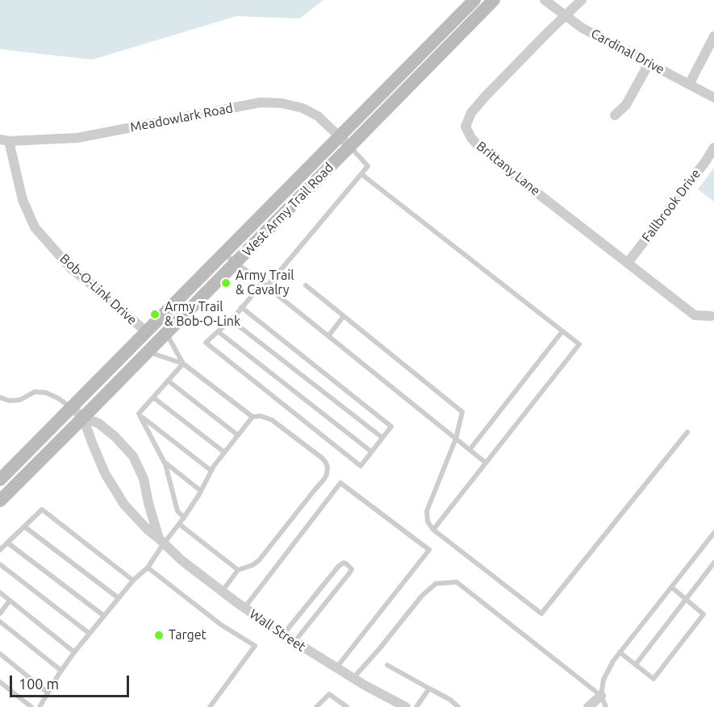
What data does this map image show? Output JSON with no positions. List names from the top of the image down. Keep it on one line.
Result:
{"streets":{"main road":["West Army Trail Road"],"street":["Cardinal Drive","Meadowlark Road","Brittany Lane","Fallbrook Drive","Bob-O-Link Drive","Wall Street"]},"crossings":[["Cardinal Drive","Brittany Lane"],["Meadowlark Road","West Army Trail Road"],["Meadowlark Road","Bob-O-Link Drive"],["Brittany Lane","Fallbrook Drive"],["West Army Trail Road","Bob-O-Link Drive"],["West Army Trail Road","Wall Street"]],"places":["Army Trail & Cavalry","Army Trail & Bob-O-Link","Target"],"scale_bar":"100 m"}
